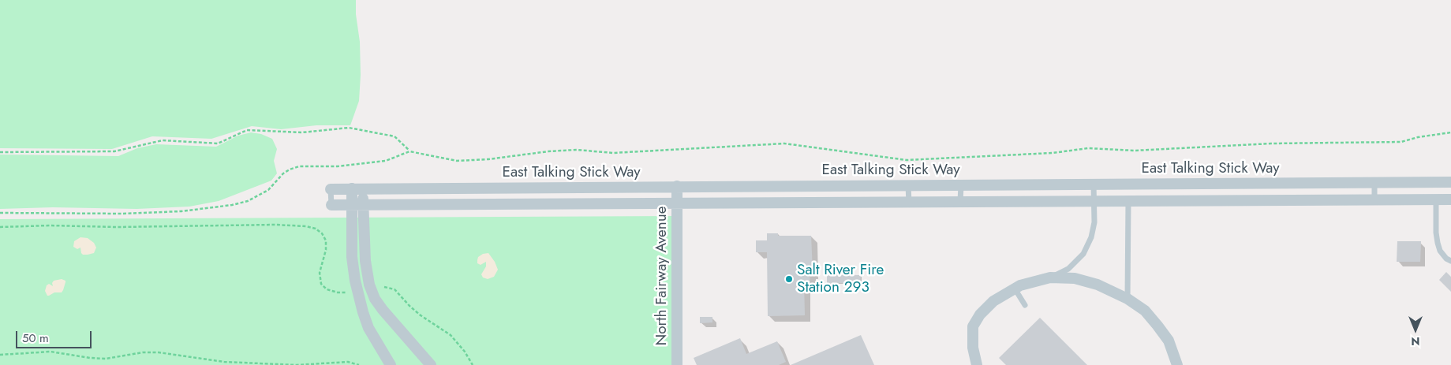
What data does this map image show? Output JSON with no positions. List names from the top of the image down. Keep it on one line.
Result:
{"streets":{"street":["East Talking Stick Way","North Fairway Avenue"]},"crossings":[["East Talking Stick Way","North Fairway Avenue"]],"places":["Salt River Fire Station 293"],"scale_bar":"50 m","north":"bottom"}
